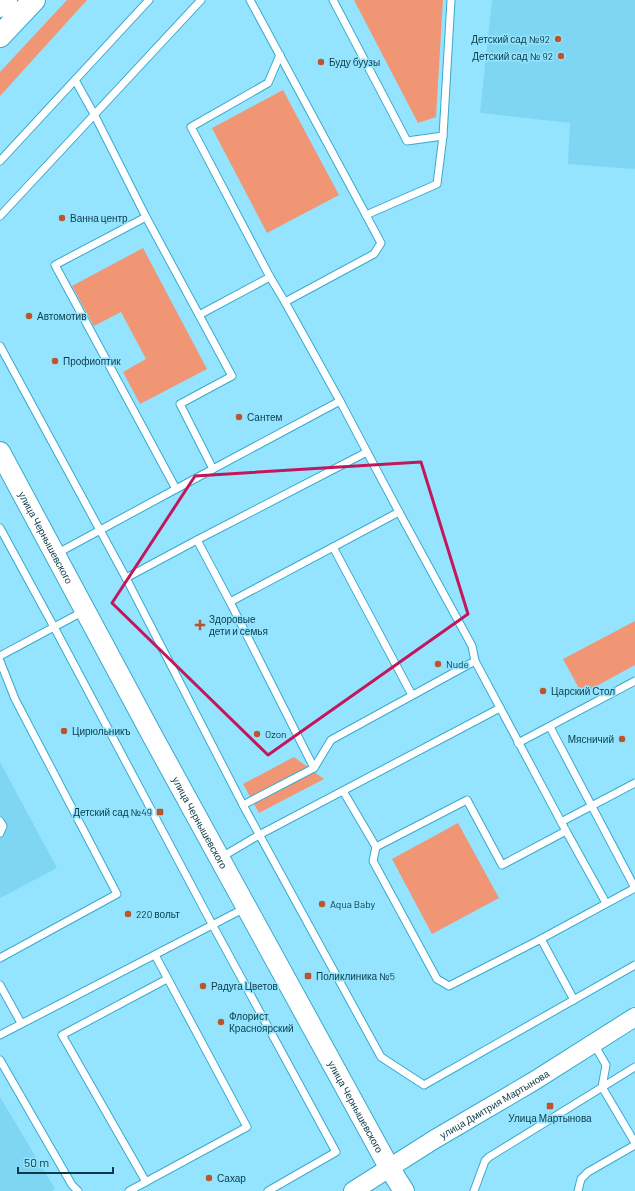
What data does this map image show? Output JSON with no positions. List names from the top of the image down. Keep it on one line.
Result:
{"streets":{"main road":["улица Чернышевского"],"street":["улица Дмитрия Мартынова"]},"crossings":[["улица Чернышевского","улица Дмитрия Мартынова"]],"places":{"other":["Детский сад №92","Детский сад № 92","Буду буузы","Ванна центр","Автомотив","Профиоптик","Сантем","Nude","Царский Стол","Цирюльникъ","Ozon","Мясничий","Aqua Baby","220 вольт","Радуга Цветов","Флорист Красноярский","Сахар"],"health":["Здоровые дети и семья"],"transit":["Детский сад №49","Поликлиника №5","Улица Мартынова"]},"scale_bar":"50 m"}
